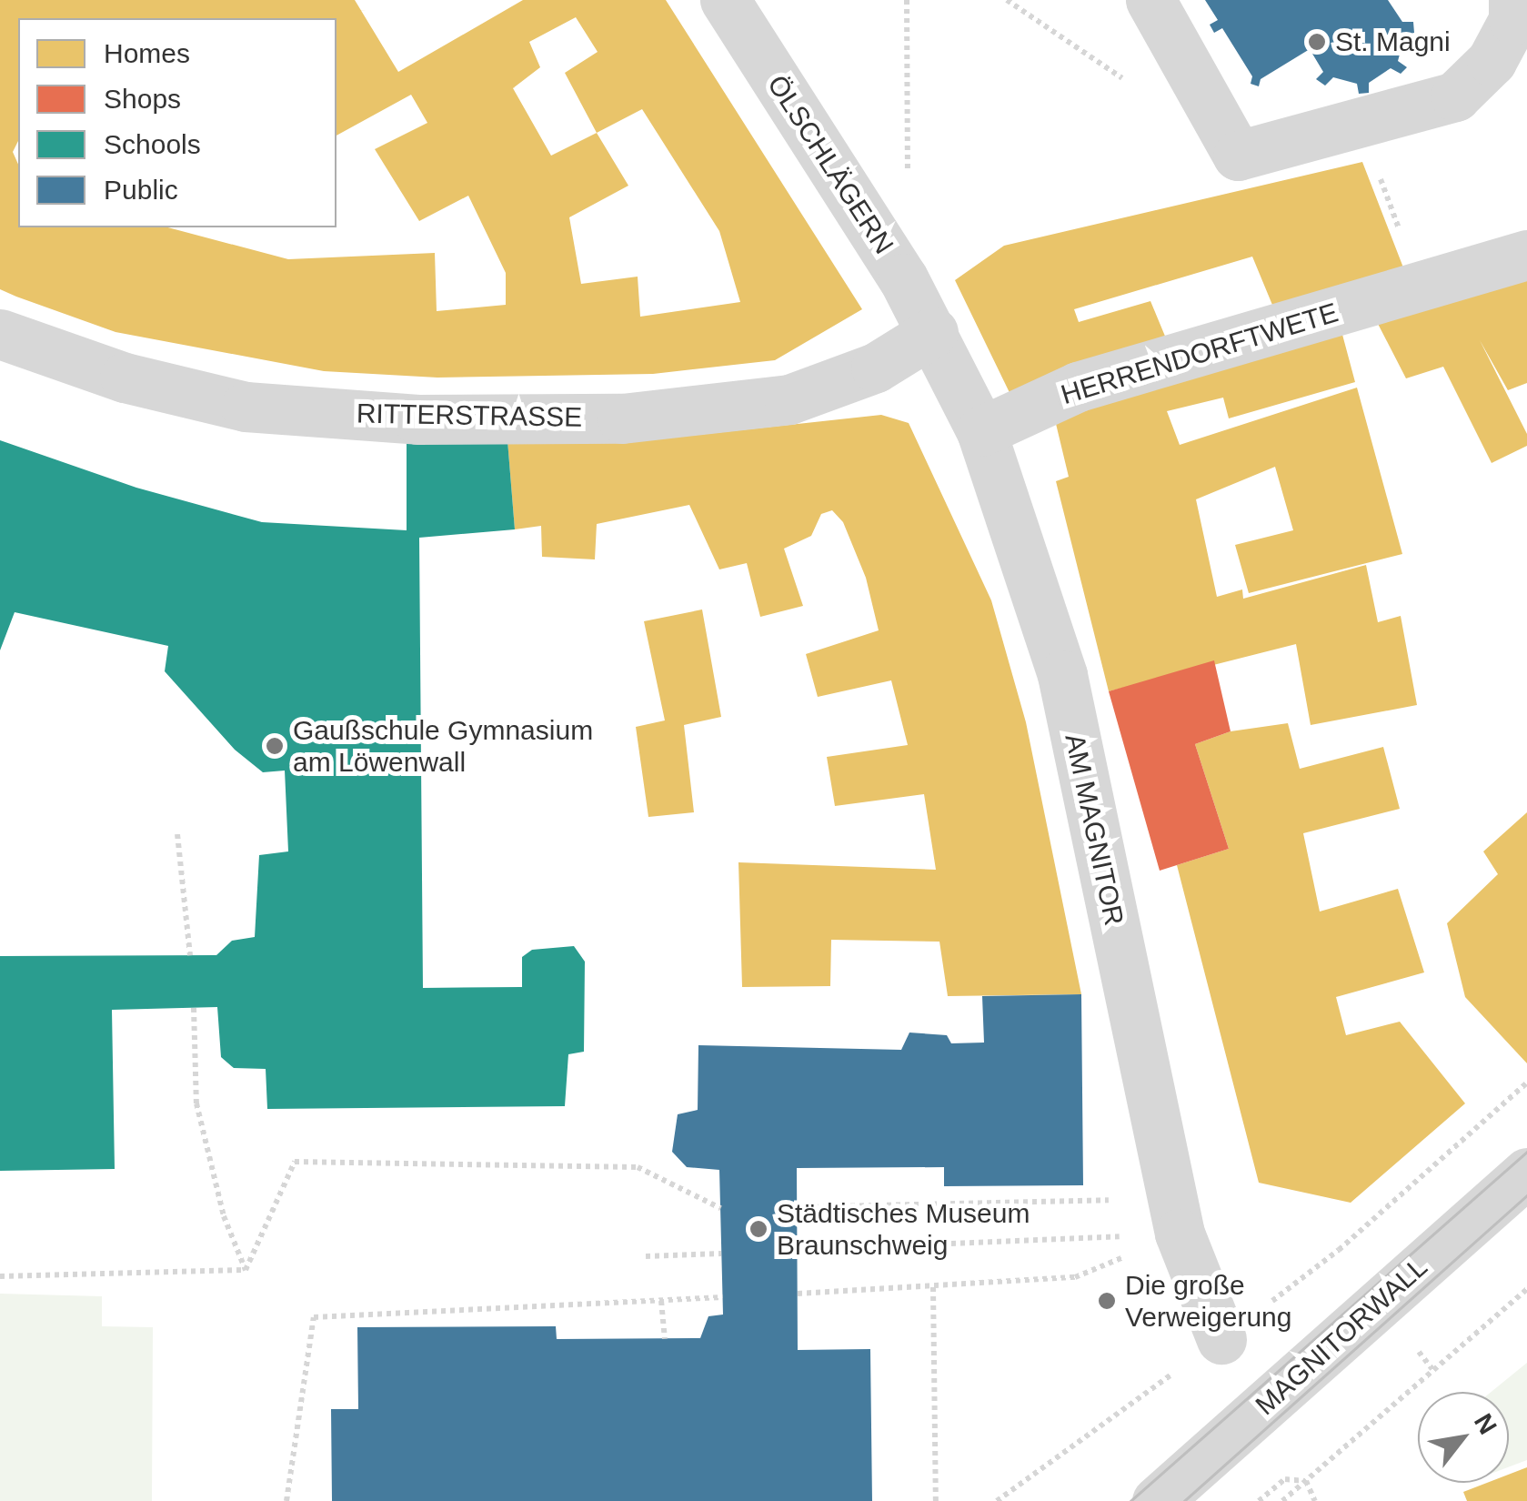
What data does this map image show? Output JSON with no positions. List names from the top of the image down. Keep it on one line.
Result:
{"streets":{"street":["ÖLSCHLÄGERN","HERRENDORFTWETE","RITTERSTRASSE","AM MAGNITOR","MAGNITORWALL"]},"crossings":[["ÖLSCHLÄGERN","RITTERSTRASSE"],["ÖLSCHLÄGERN","AM MAGNITOR"],["HERRENDORFTWETE","AM MAGNITOR"],["RITTERSTRASSE","AM MAGNITOR"]],"places":["St. Magni","Gaußschule Gymnasium am Löwenwall","Städtisches Museum Braunschweig","Die große Verweigerung"],"legend":["Homes","Shops","Schools","Public"],"north":"top right"}
